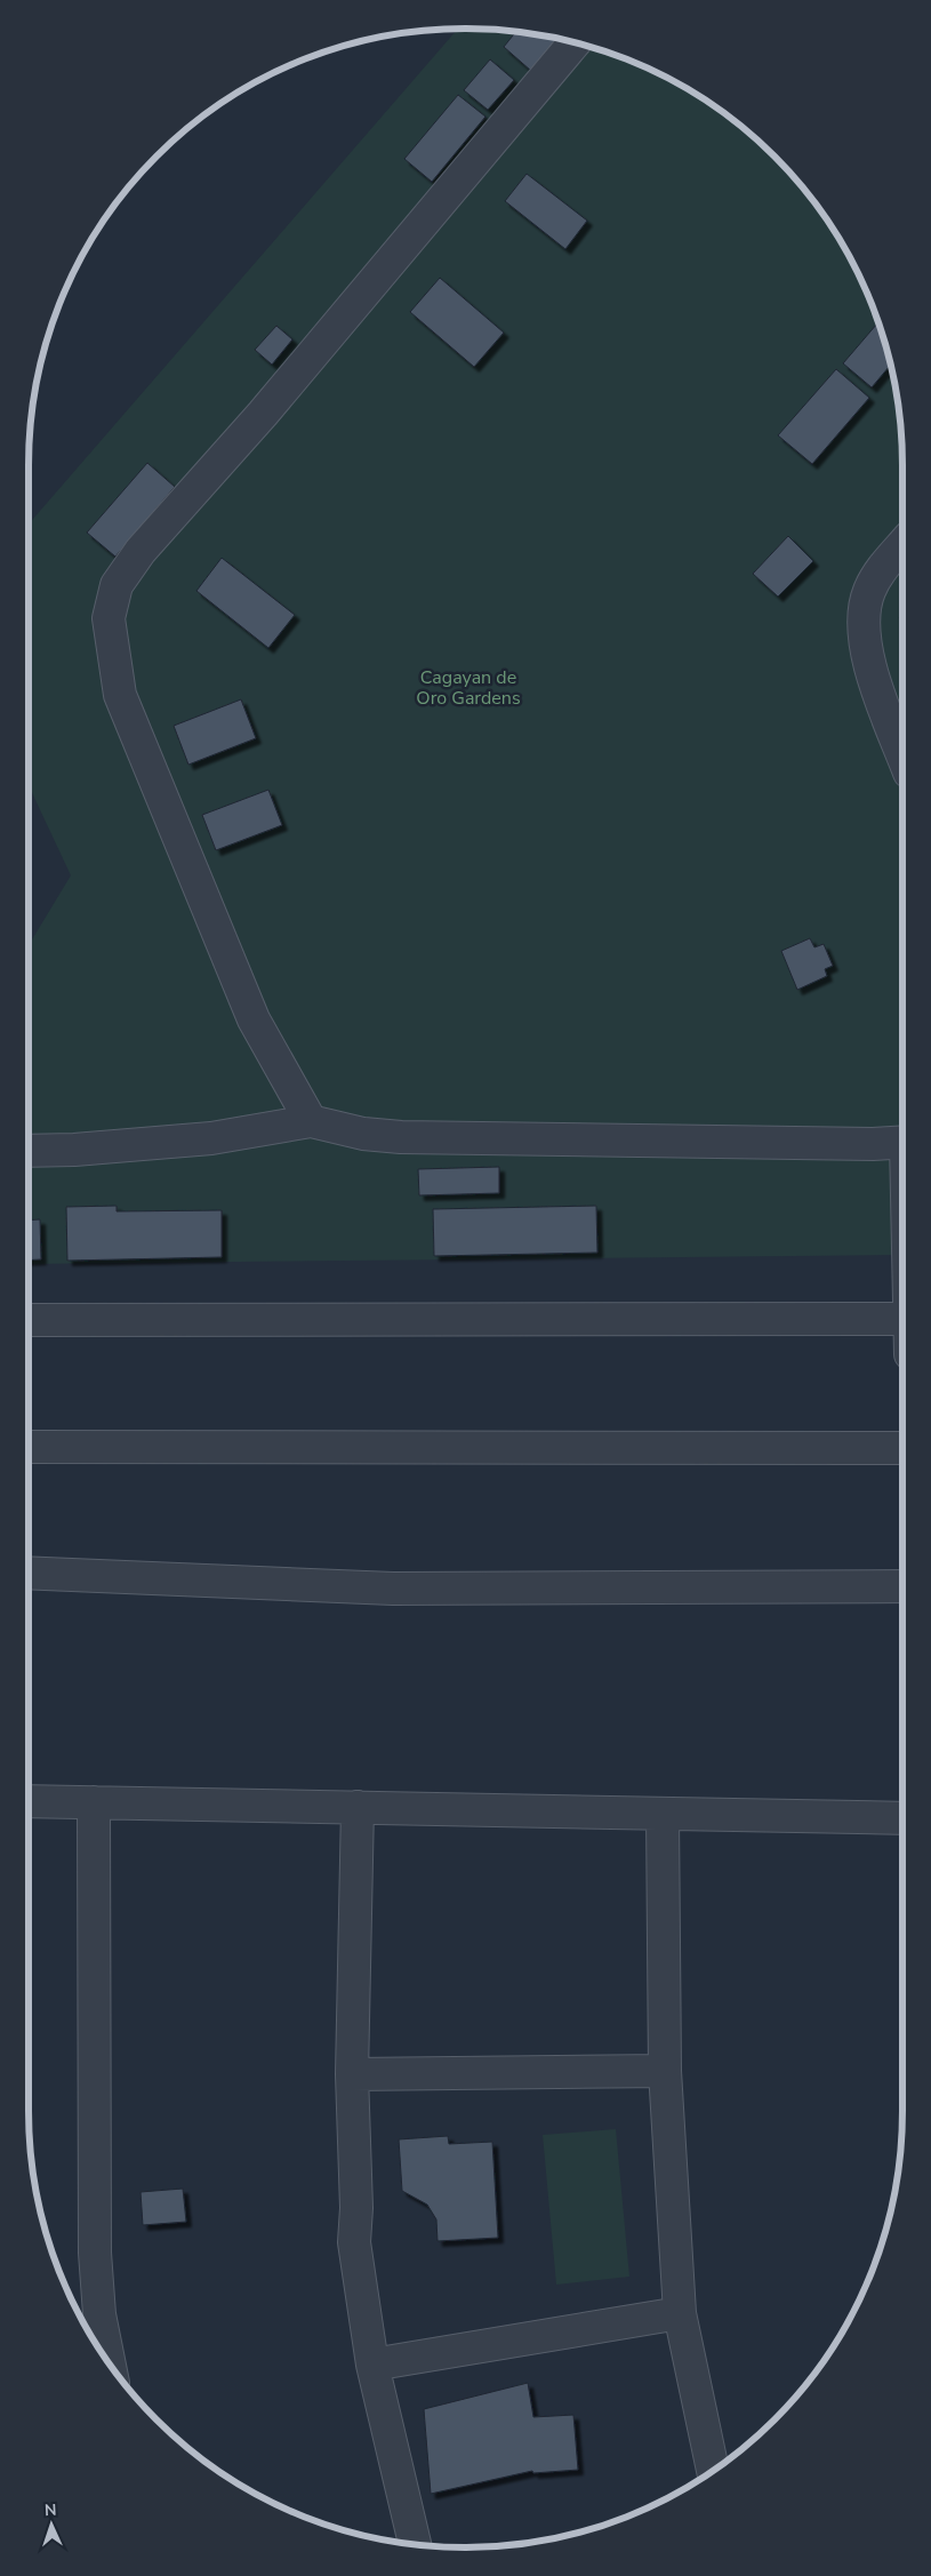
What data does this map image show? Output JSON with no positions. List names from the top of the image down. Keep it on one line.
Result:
{"parks":["Cagayan de Oro Gardens"],"north":"top"}
